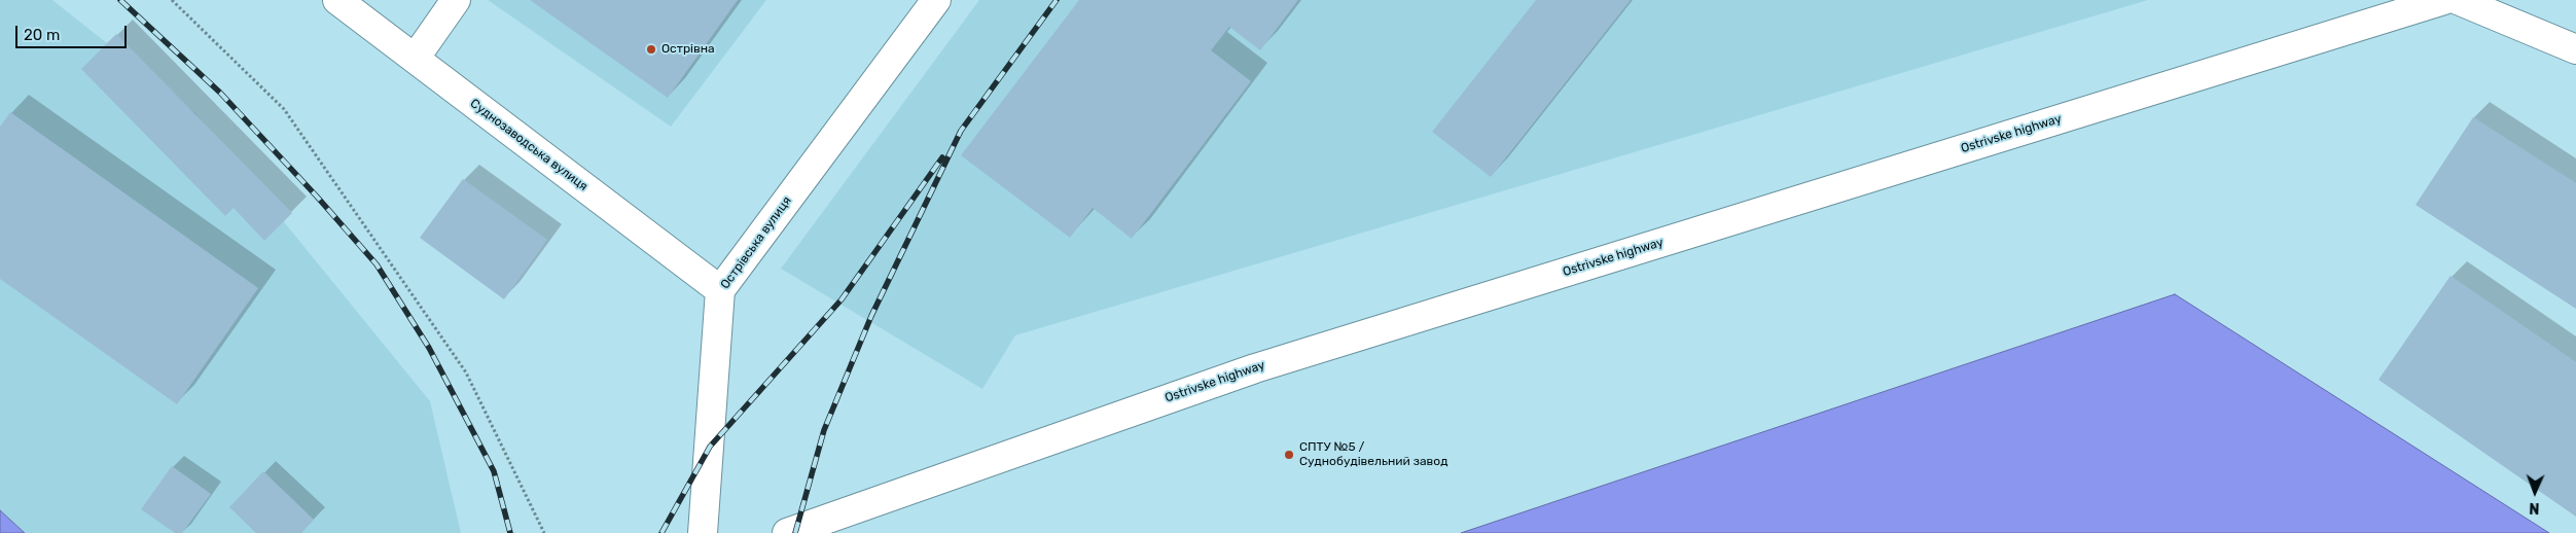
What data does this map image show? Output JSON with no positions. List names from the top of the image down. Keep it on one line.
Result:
{"streets":{"street":["Ostrivske highway","Суднозаводська вулиця","Острівська вулиця"]},"crossings":[["Суднозаводська вулиця","Острівська вулиця"]],"places":["Острівна","СПТУ №5 / Суднобудівельний завод"],"scale_bar":"20 m","north":"bottom"}
